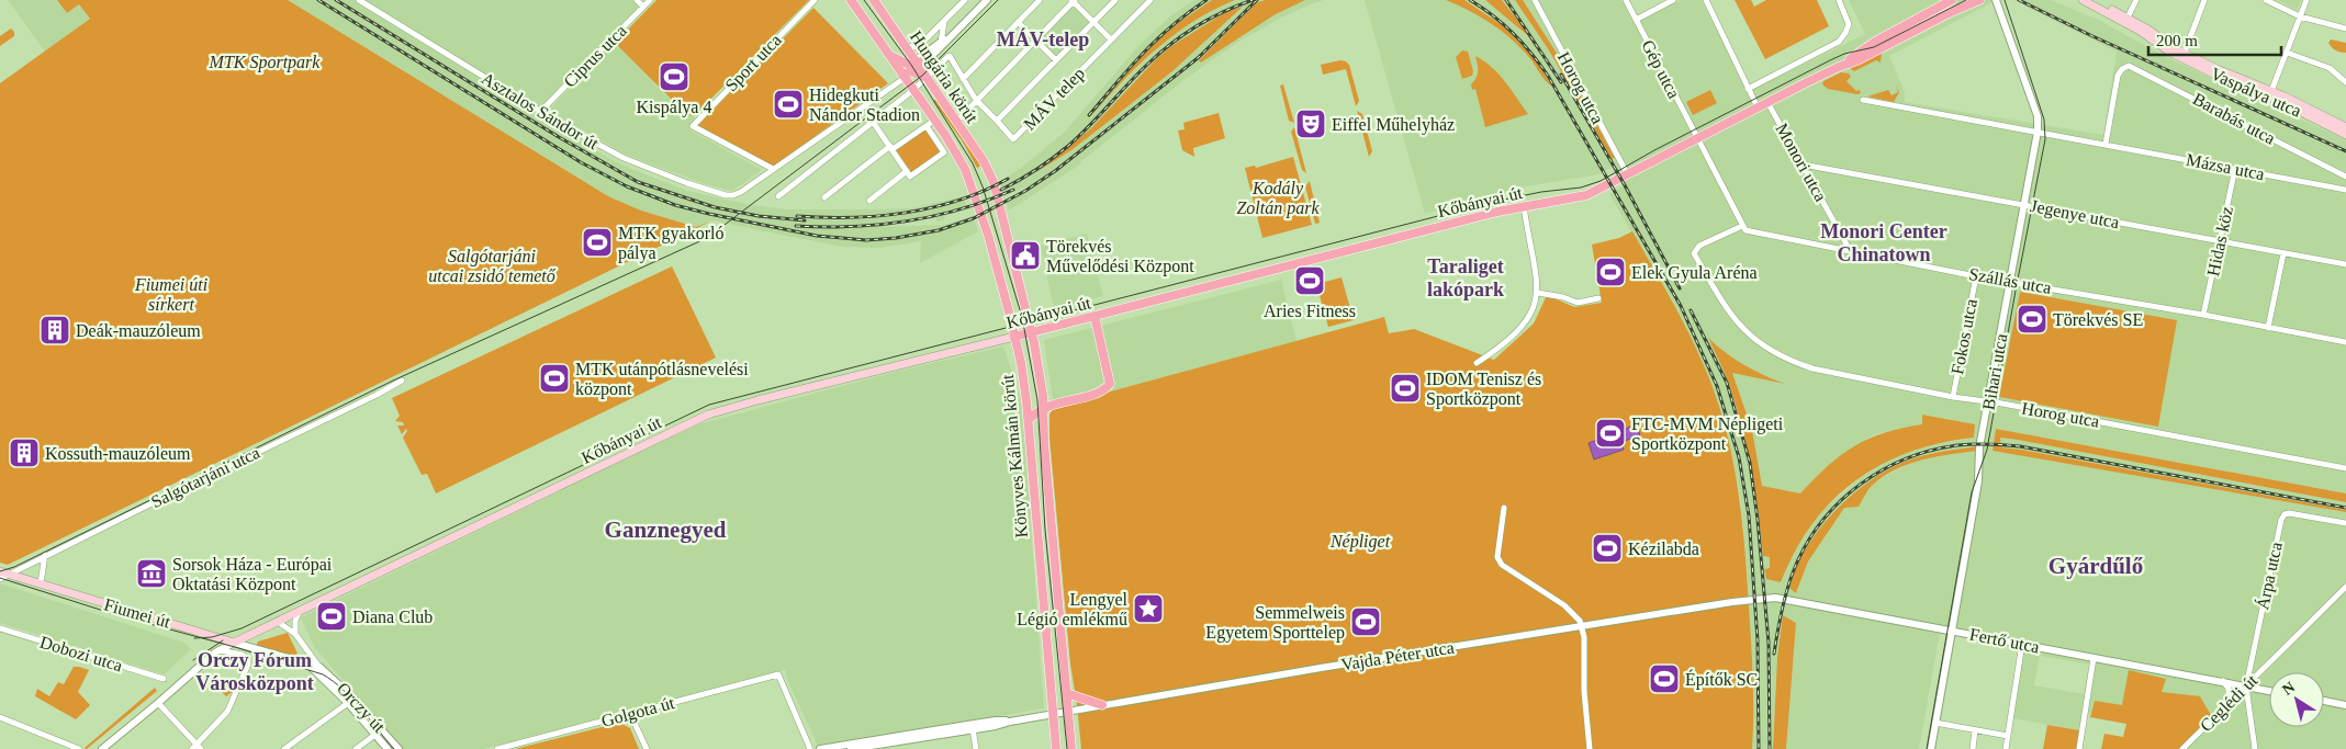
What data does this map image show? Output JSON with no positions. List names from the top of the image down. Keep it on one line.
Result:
{"streets":{"main road":["Hungária körút","Vaspálya utca","Kőbányai út","Könyves Kálmán körút","Fiumei út"],"street":["Ciprus utca","Sport utca","Gép utca","Horog utca","MÁV telep","Asztalos Sándor út","Barabás utca","Monori utca","Mázsa utca","Jegenye utca","Hidas köz","Szállás utca","Fokos utca","Bihari utca","Salgótarjáni utca","Árpa utca","Fertő utca","Dobozi utca","Vajda Péter utca","Ceglédi út","Orczy út","Golgota út"]},"crossings":[["Ciprus utca","Asztalos Sándor út"],["Sport utca","Asztalos Sándor út"],["Gép utca","Kőbányai út"],["Hungária körút","MÁV telep"],["Hungária körút","Könyves Kálmán körút"],["Horog utca","Kőbányai út"],["Horog utca","Szállás utca"],["Horog utca","Fokos utca"],["Horog utca","Bihari utca"],["Barabás utca","Mázsa utca"],["Monori utca","Kőbányai út"],["Monori utca","Jegenye utca"],["Monori utca","Szállás utca"],["Mázsa utca","Hidas köz"],["Mázsa utca","Bihari utca"],["Kőbányai út","Könyves Kálmán körút"],["Kőbányai út","Fiumei út"],["Jegenye utca","Hidas köz"],["Jegenye utca","Bihari utca"],["Hidas köz","Szállás utca"],["Szállás utca","Fokos utca"],["Szállás utca","Bihari utca"],["Bihari utca","Fertő utca"],["Könyves Kálmán körút","Vajda Péter utca"],["Salgótarjáni utca","Fiumei út"],["Árpa utca","Fertő utca"],["Árpa utca","Ceglédi út"],["Fertő utca","Vajda Péter utca"],["Fertő utca","Ceglédi út"]],"districts":["MÁV-telep","Monori Center Chinatown","Taraliget lakópark","Ganznegyed","Gyárdűlő","Orczy Fórum Városközpont"],"parks":["MTK Sportpark","Kodály Zoltán park","Salgótarjáni utcai zsidó temető","Fiumei úti sírkert","Népliget"],"places":{"sports":["Kispálya 4","Hidegkuti Nándor Stadion","MTK gyakorló pálya","Elek Gyula Aréna","Aries Fitness","Törekvés SE","MTK utánpótlásnevelési központ","IDOM Tenisz és Sportközpont","FTC-MVM Népligeti Sportközpont","Kézilabda","Diana Club","Semmelweis Egyetem Sporttelep","Építők SC"],"theatre":["Eiffel Műhelyház"],"public building":["Törekvés Művelődési Központ"],"building":["Deák-mauzóleum","Kossuth-mauzóleum"],"museum":["Sorsok Háza - Európai Oktatási Központ"],"place":["Lengyel Légió emlékmű"]},"scale_bar":"200 m","north":"top left"}
